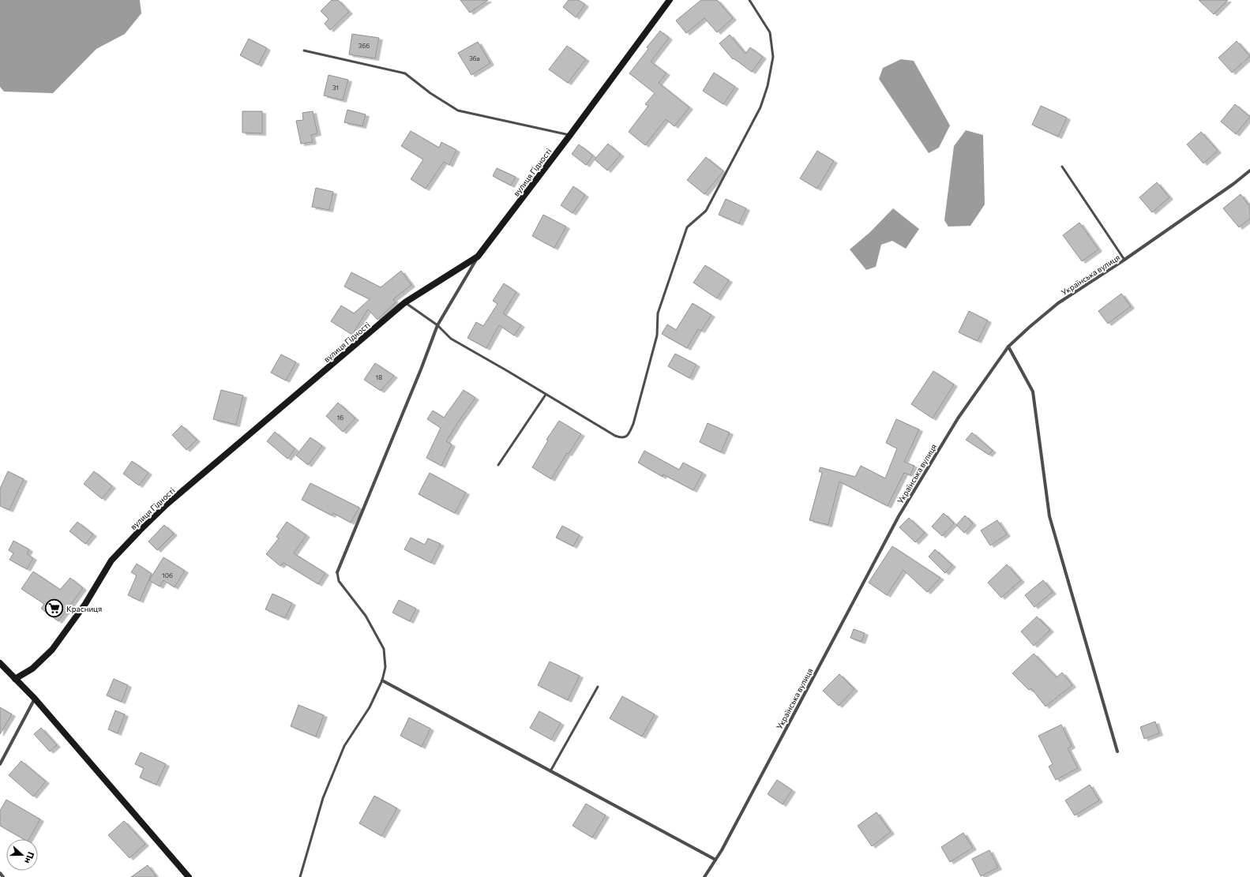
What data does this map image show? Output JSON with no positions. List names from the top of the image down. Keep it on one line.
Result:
{"streets":{"street":["вулиця Гідності","Українська вулиця"]},"places":{"supermarket":["Красниця"]},"house_numbers":["36б","36а","31","18","16","10б"],"north":"right"}
